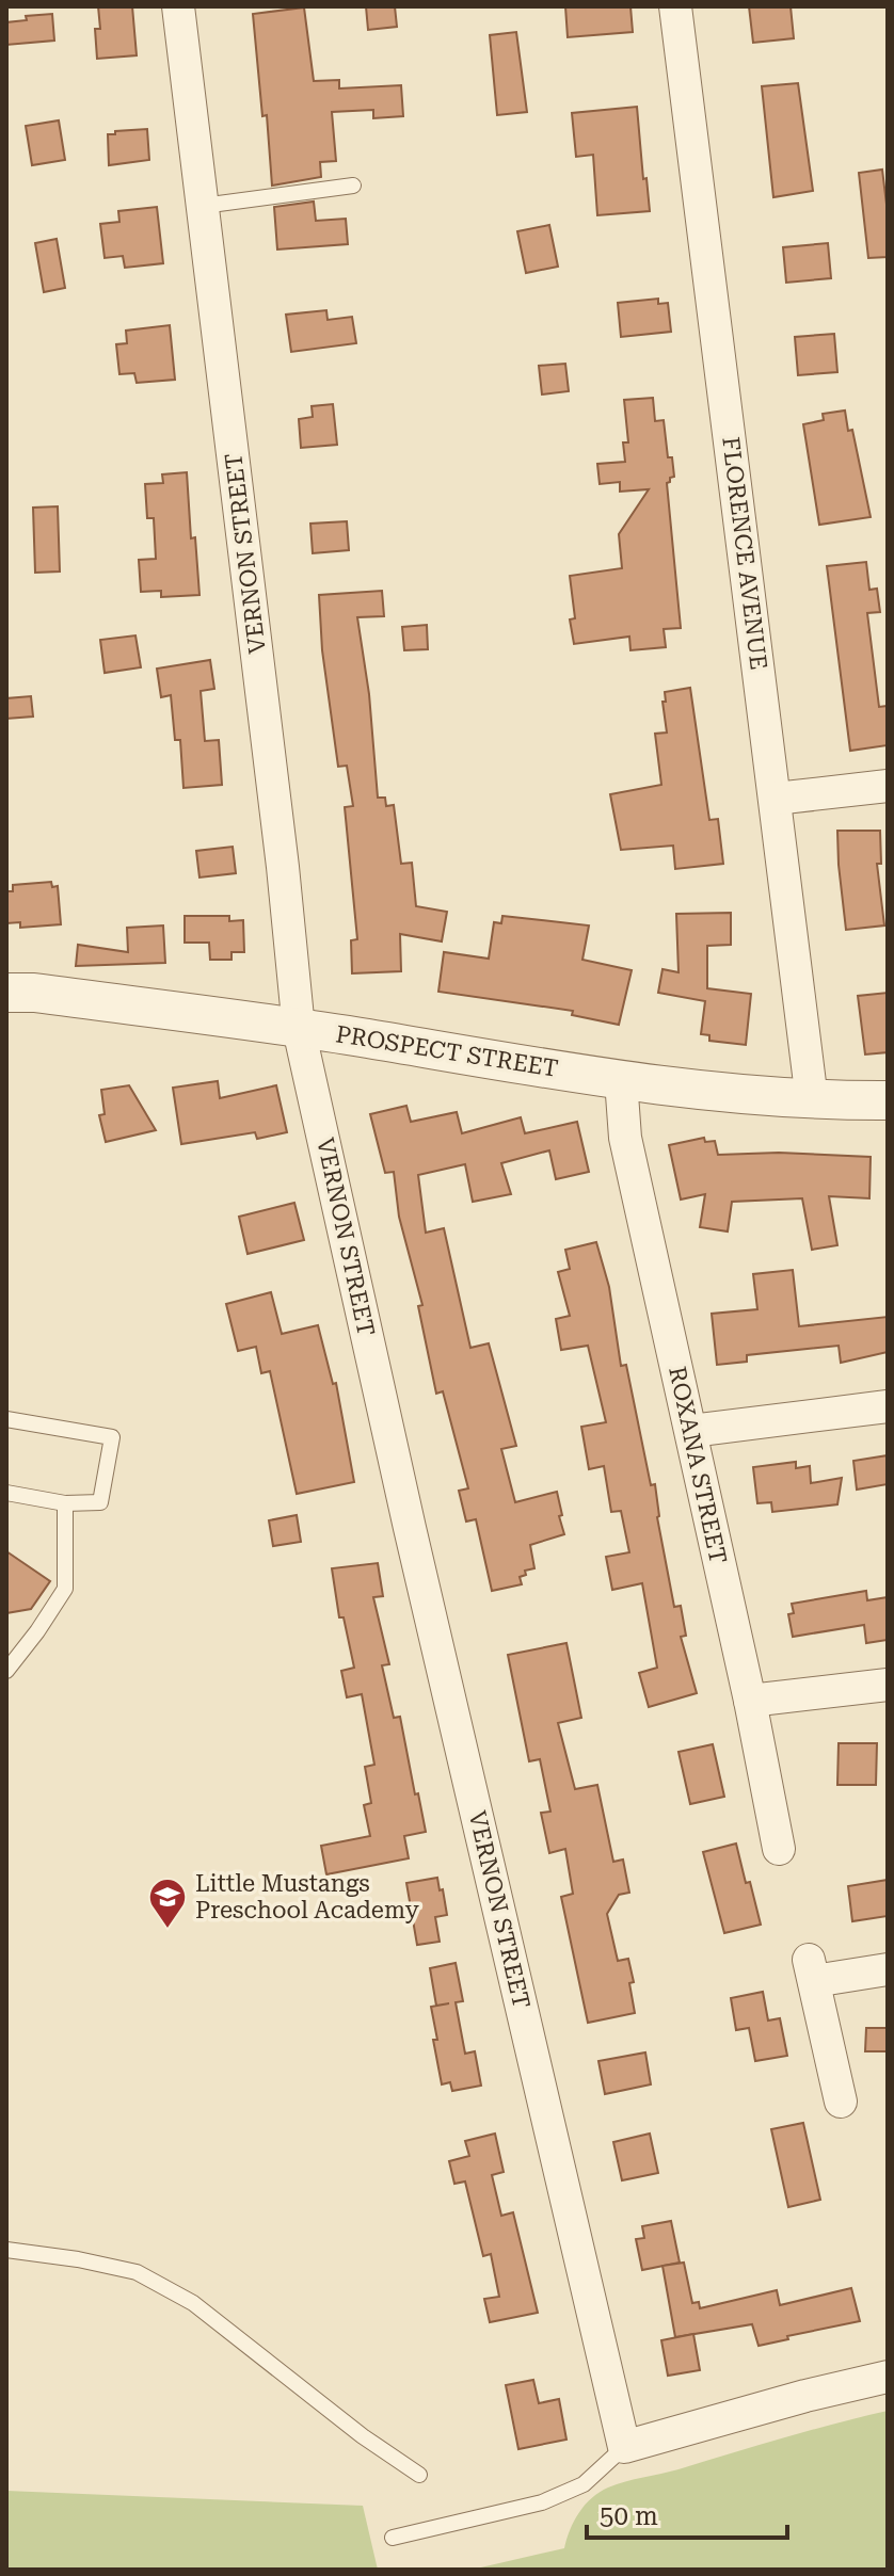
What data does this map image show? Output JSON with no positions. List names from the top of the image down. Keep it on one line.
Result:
{"streets":{"street":["VERNON STREET","FLORENCE AVENUE","PROSPECT STREET","ROXANA STREET"]},"crossings":[["VERNON STREET","PROSPECT STREET"],["FLORENCE AVENUE","PROSPECT STREET"],["PROSPECT STREET","ROXANA STREET"]],"places":{"school or university":["Little Mustangs Preschool Academy"]},"scale_bar":"50 m"}
